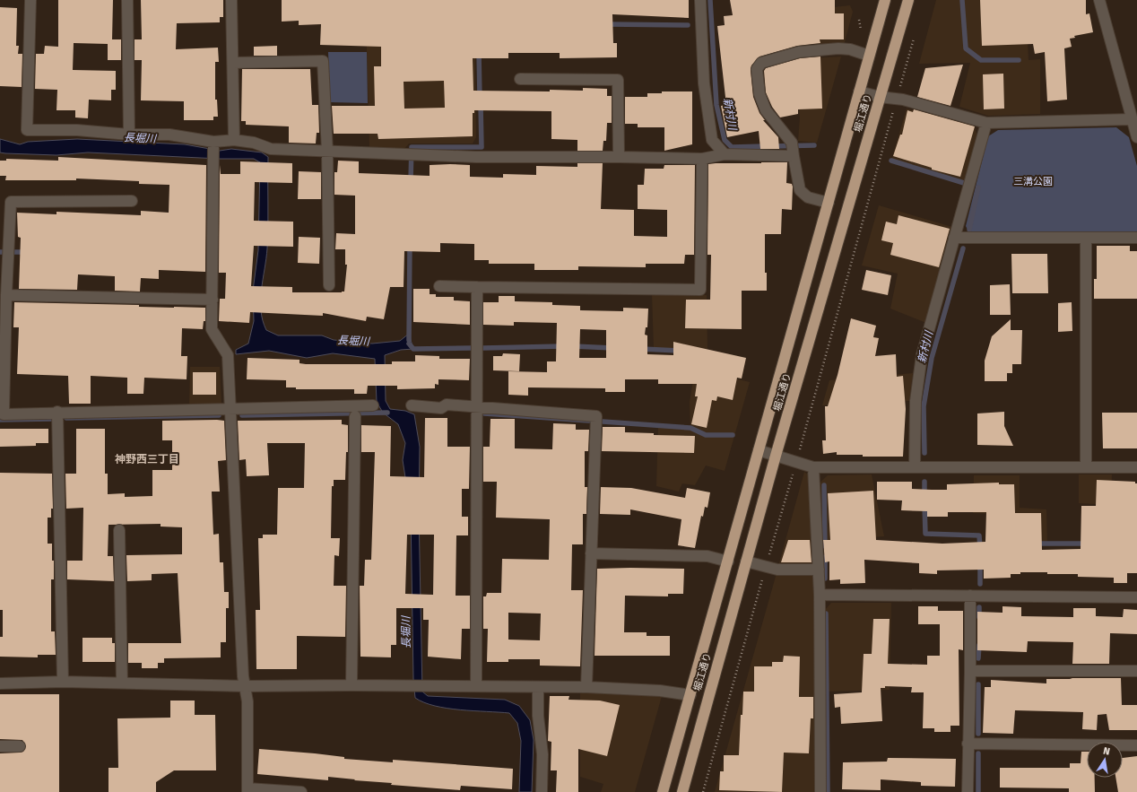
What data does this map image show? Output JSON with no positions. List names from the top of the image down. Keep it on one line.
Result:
{"streets":{"highway":["堀江通り"]},"districts":["神野西三丁目"],"water":["新村川","長堀川"],"parks":["三溝公園"],"north":"top"}
